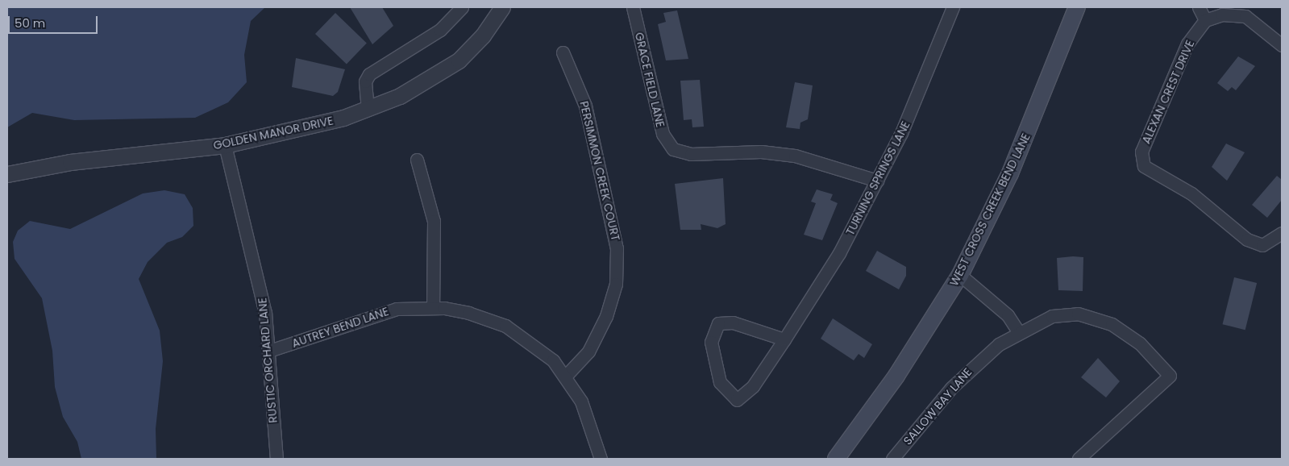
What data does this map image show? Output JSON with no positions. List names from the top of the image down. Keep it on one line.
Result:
{"streets":{"main road":["WEST CROSS CREEK BEND LANE"],"street":["GRACE FIELD LANE","ALEXAN CREST DRIVE","GOLDEN MANOR DRIVE","PERSIMMON CREEK COURT","TURNING SPRINGS LANE","AUTREY BEND LANE","RUSTIC ORCHARD LANE","SALLOW BAY LANE"]},"crossings":[["GRACE FIELD LANE","TURNING SPRINGS LANE"],["GOLDEN MANOR DRIVE","RUSTIC ORCHARD LANE"],["PERSIMMON CREEK COURT","AUTREY BEND LANE"],["AUTREY BEND LANE","RUSTIC ORCHARD LANE"]],"scale_bar":"50 m"}
